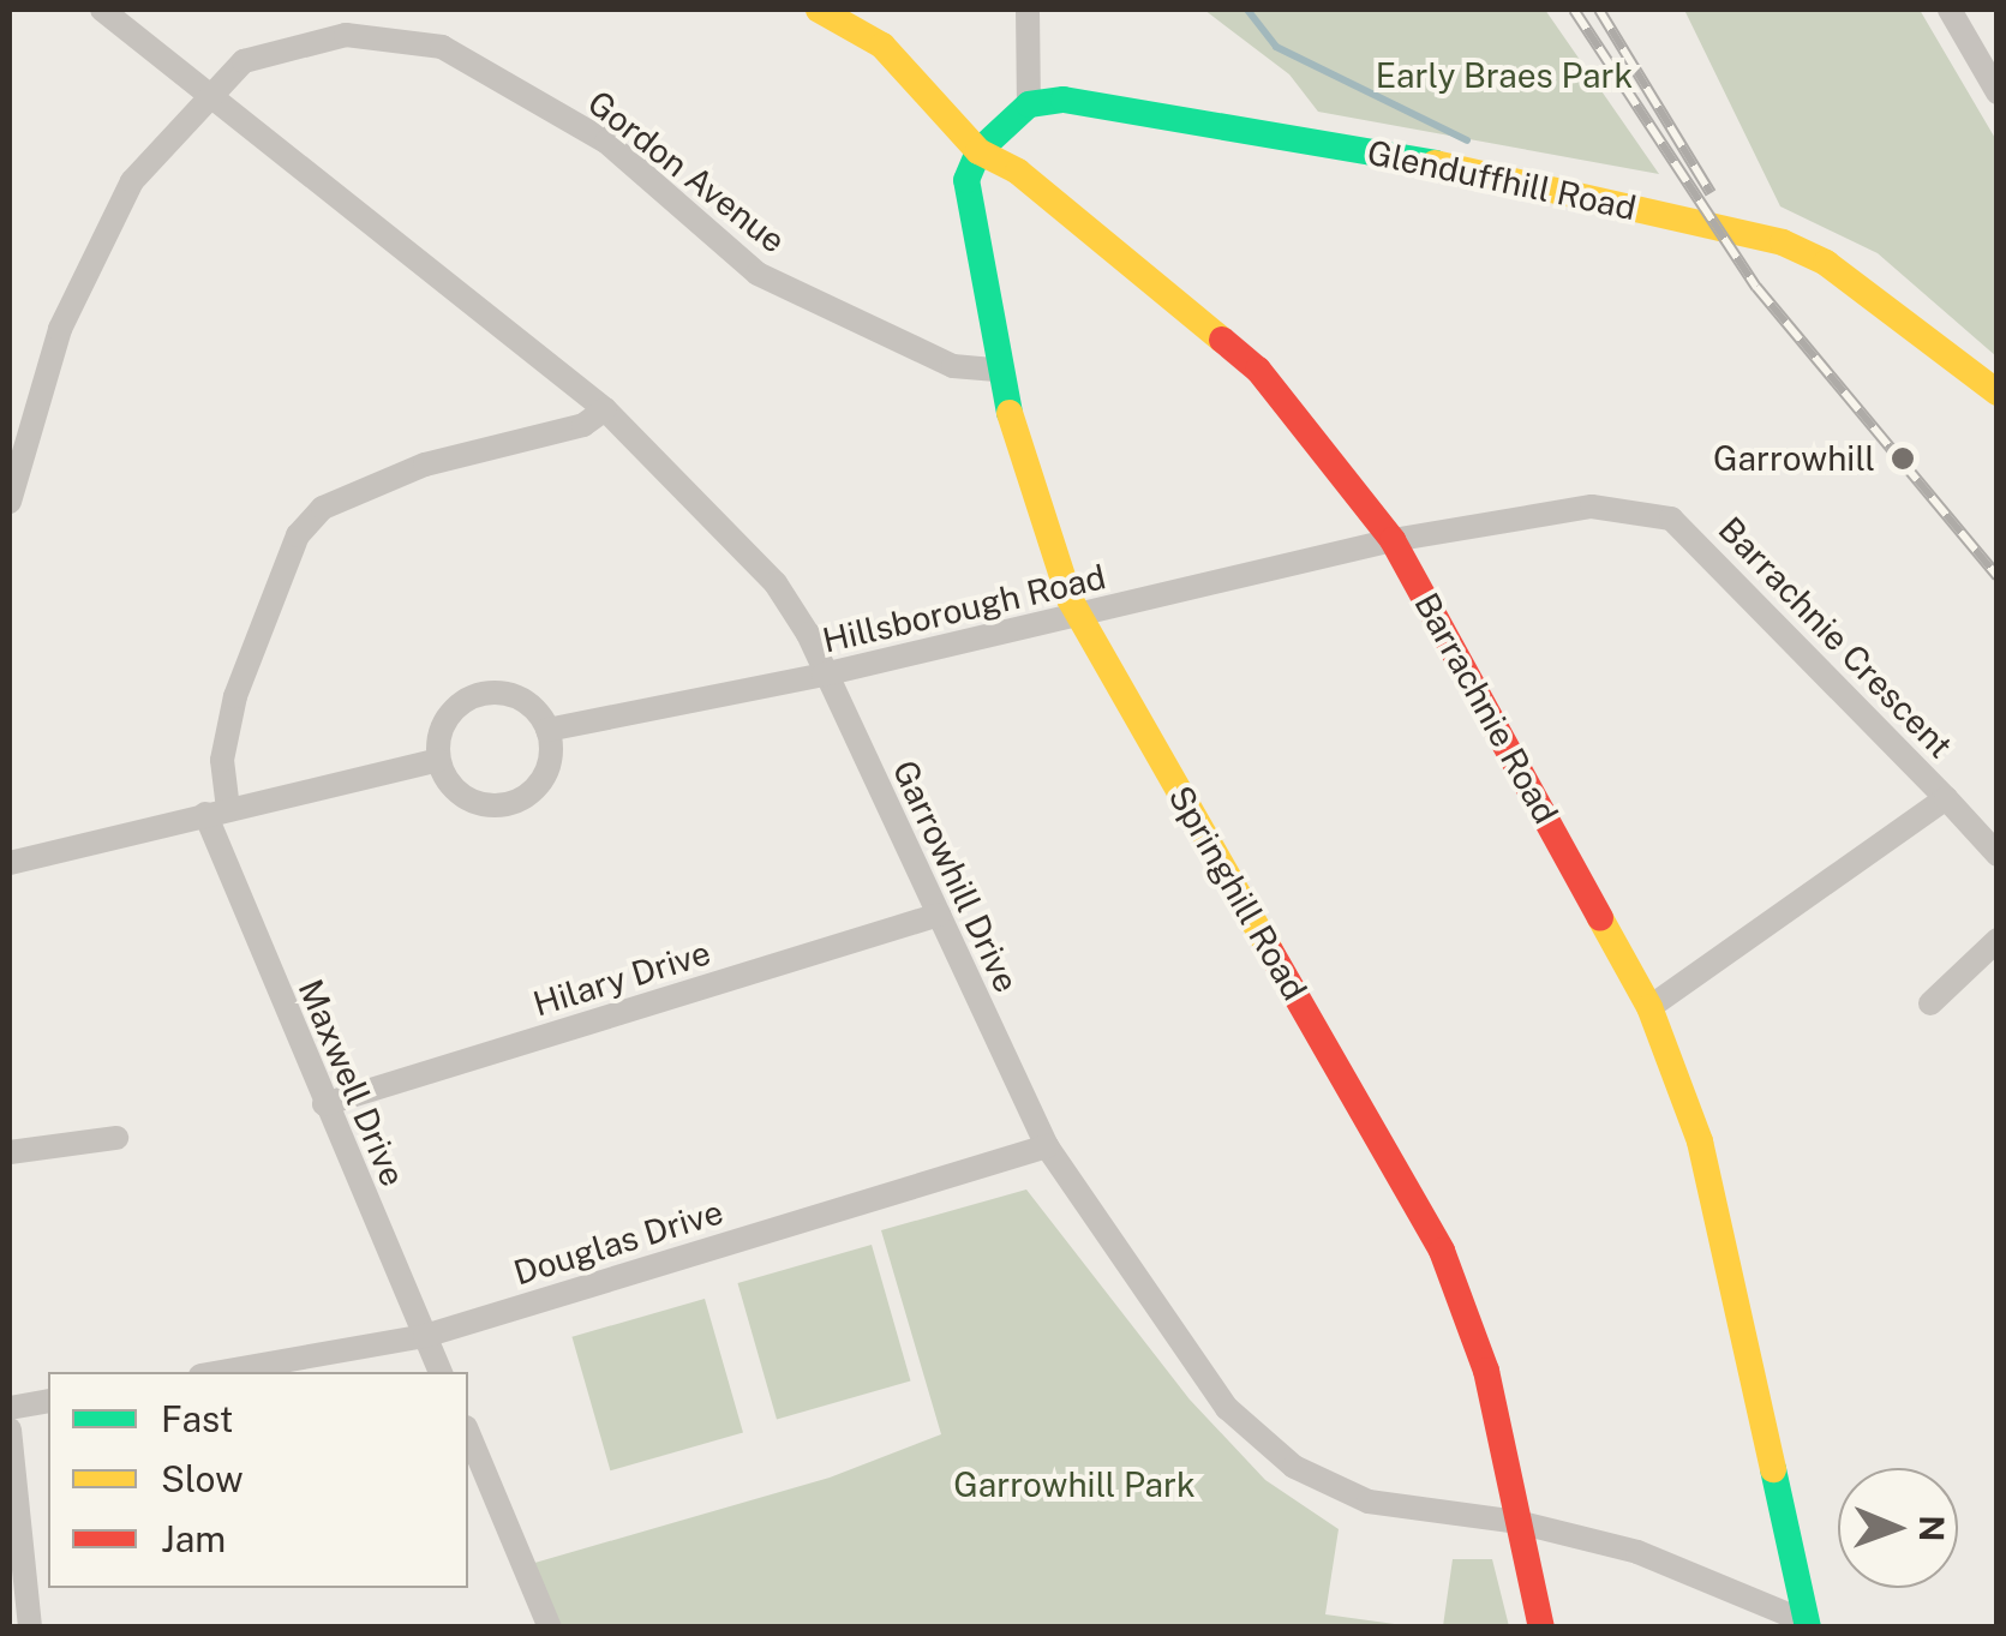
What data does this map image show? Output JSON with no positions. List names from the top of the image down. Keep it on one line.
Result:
{"streets":{"street":["Gordon Avenue","Glenduffhill Road","Hillsborough Road","Barrachnie Crescent","Barrachnie Road","Garrowhill Drive","Springhill Road","Hilary Drive","Maxwell Drive","Douglas Drive"]},"crossings":[["Gordon Avenue","Garrowhill Drive"],["Gordon Avenue","Springhill Road"],["Hillsborough Road","Barrachnie Crescent"],["Hillsborough Road","Barrachnie Road"],["Hillsborough Road","Garrowhill Drive"],["Hillsborough Road","Springhill Road"],["Barrachnie Crescent","Barrachnie Road"],["Barrachnie Road","Garrowhill Drive"],["Barrachnie Road","Springhill Road"],["Garrowhill Drive","Springhill Road"],["Garrowhill Drive","Hilary Drive"],["Garrowhill Drive","Maxwell Drive"],["Garrowhill Drive","Douglas Drive"],["Hilary Drive","Maxwell Drive"],["Maxwell Drive","Douglas Drive"]],"parks":["Early Braes Park","Garrowhill Park"],"places":["Garrowhill"],"legend":["Fast","Slow","Jam"],"north":"right"}
